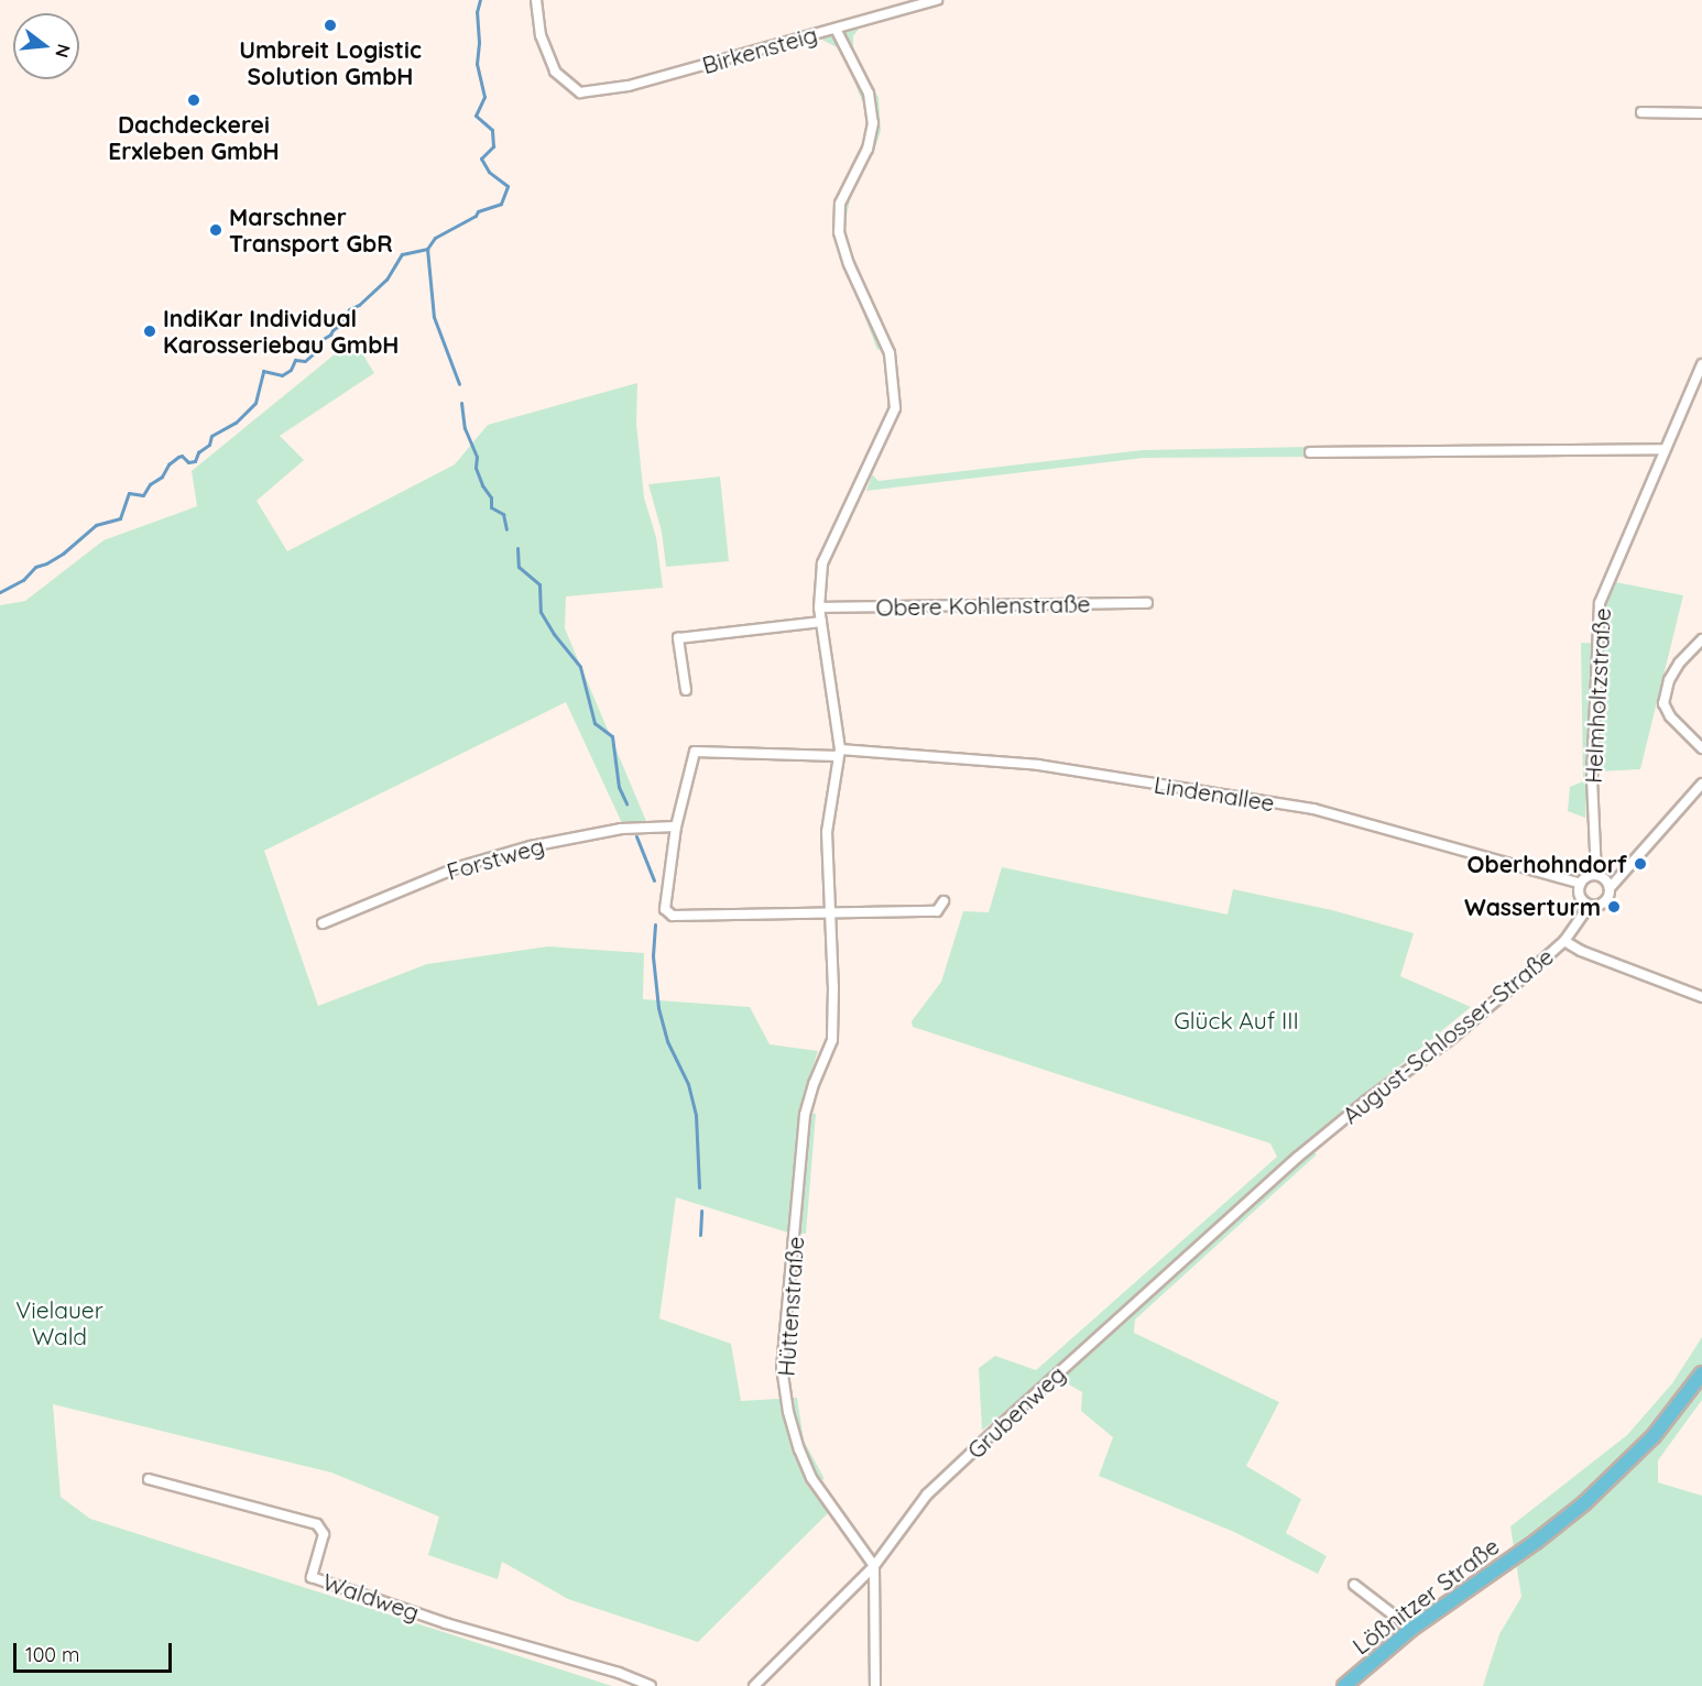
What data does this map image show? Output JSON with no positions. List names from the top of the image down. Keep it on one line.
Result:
{"streets":{"main road":["Lößnitzer Straße"],"street":["Birkensteig","Obere Kohlenstraße","Helmholtzstraße","Lindenallee","Forstweg","August-Schlosser-Straße","Hüttenstraße","Grubenweg","Waldweg"]},"crossings":[["Helmholtzstraße","Lindenallee"],["Helmholtzstraße","August-Schlosser-Straße"],["Lindenallee","August-Schlosser-Straße"],["August-Schlosser-Straße","Grubenweg"],["Hüttenstraße","Grubenweg"]],"parks":["Glück Auf III","Vielauer Wald"],"places":["Umbreit Logistic Solution GmbH","Dachdeckerei Erxleben GmbH","Marschner Transport GbR","IndiKar Individual Karosseriebau GmbH","Oberhohndorf","Wasserturm"],"scale_bar":"100 m","north":"right"}
